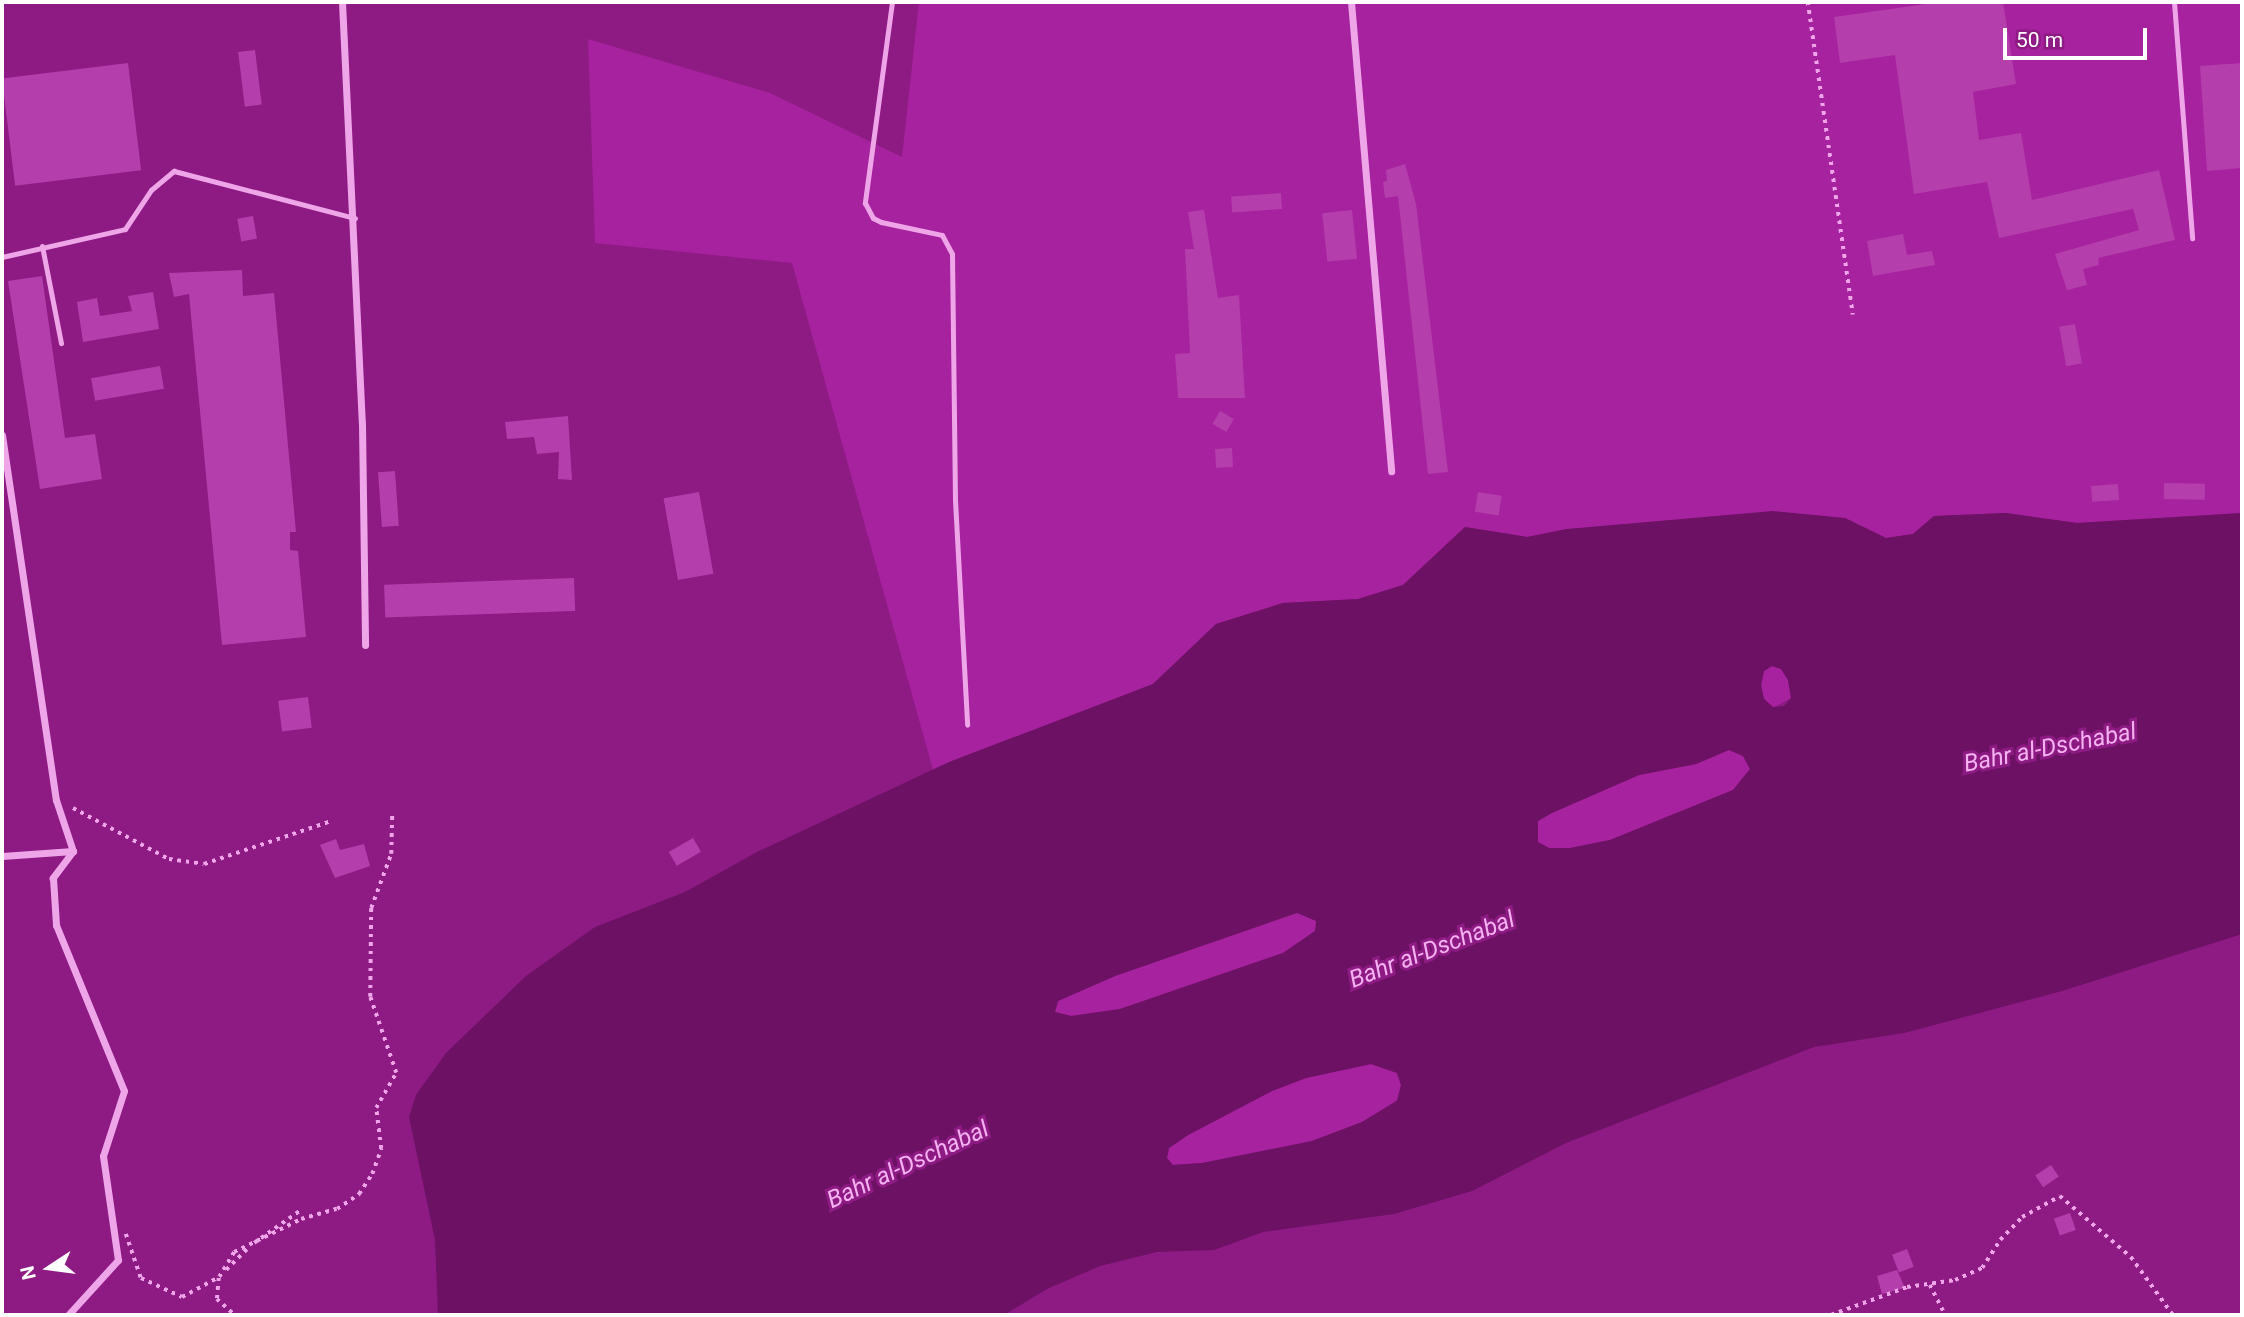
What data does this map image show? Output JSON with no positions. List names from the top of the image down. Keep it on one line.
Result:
{"water":["Bahr al-Dschabal"],"scale_bar":"50 m","north":"left"}
